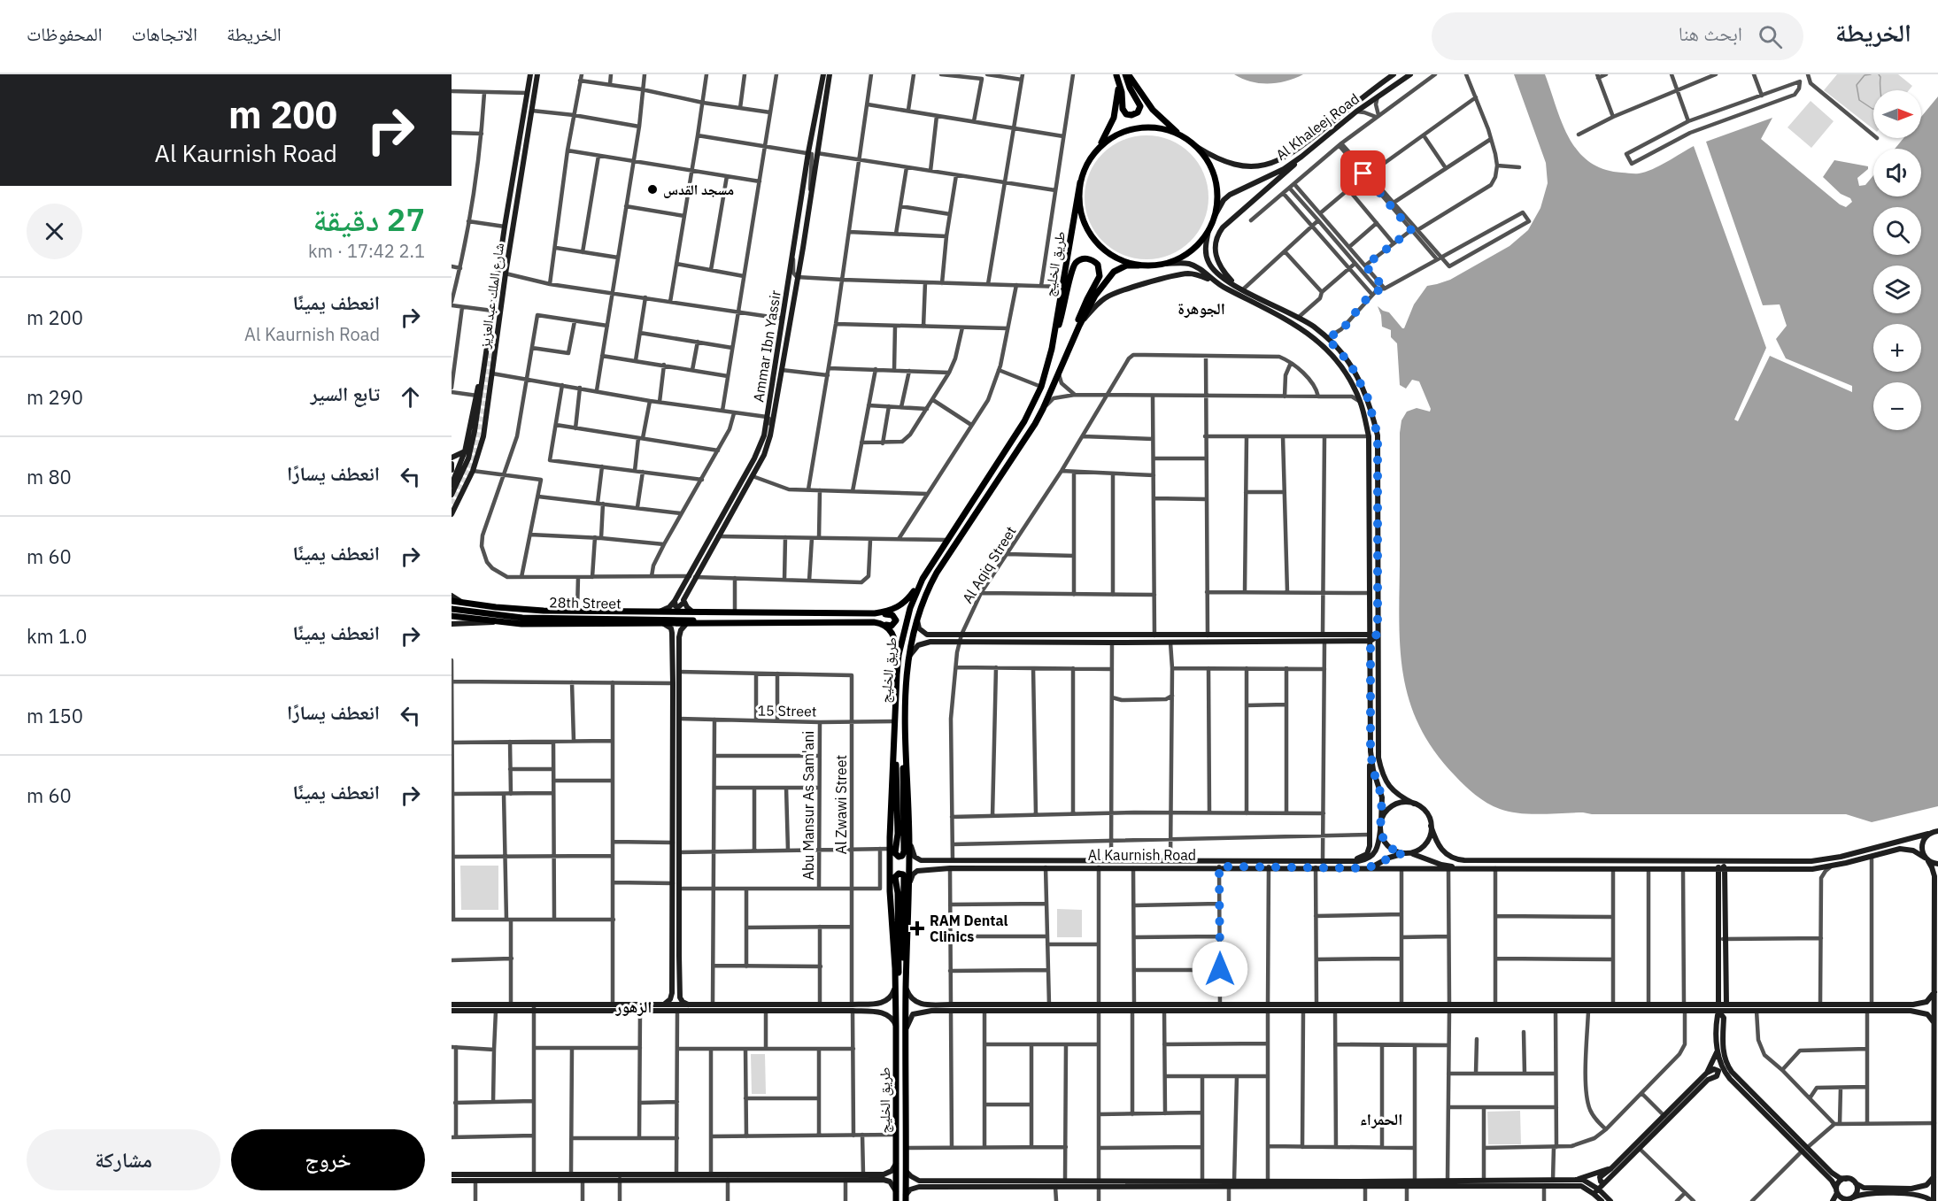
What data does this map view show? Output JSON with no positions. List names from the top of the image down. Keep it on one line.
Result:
{"streets":{"main road":["طريق الخليج","28th Street"],"street":["Al Khaleej Road","شارع الملك عبدالعزيز","Ammar Ibn Yassir","Al Aqiq Street","15 Street","Al Zwawi Street","Abu Mansur As Sam'ani","Al Kaurnish Road"]},"crossings":[["Al Khaleej Road","طريق الخليج"],["طريق الخليج","28th Street"],["طريق الخليج","15 Street"],["طريق الخليج","Al Kaurnish Road"],["Al Aqiq Street","Al Kaurnish Road"],["15 Street","Al Zwawi Street"],["15 Street","Abu Mansur As Sam'ani"]],"districts":["الجوهرة","الزهور","الحمراء"],"places":{"other":["مسجد القدس"],"health":["RAM Dental Clinics"]},"north":"right","page":{"header":"الخريطة","search":"ابحث هنا","nav":["الخريطة","الاتجاهات","المحفوظات"],"turn":["200 m","Al Kaurnish Road"],"map_buttons":["+","−"],"heading":["27 دقيقة","2.1 km · 17:42"],"list":[{"name":"انعطف يمينًا","note":"Al Kaurnish Road","value":"200 m"},{"name":"تابع السير","value":"290 m"},{"name":"انعطف يسارًا","value":"80 m"},{"name":"انعطف يمينًا","value":"60 m"},{"name":"انعطف يمينًا","value":"1.0 km"},{"name":"انعطف يسارًا","value":"150 m"},{"name":"انعطف يمينًا","value":"60 m"}],"buttons":["خروج","مشاركة"]}}
